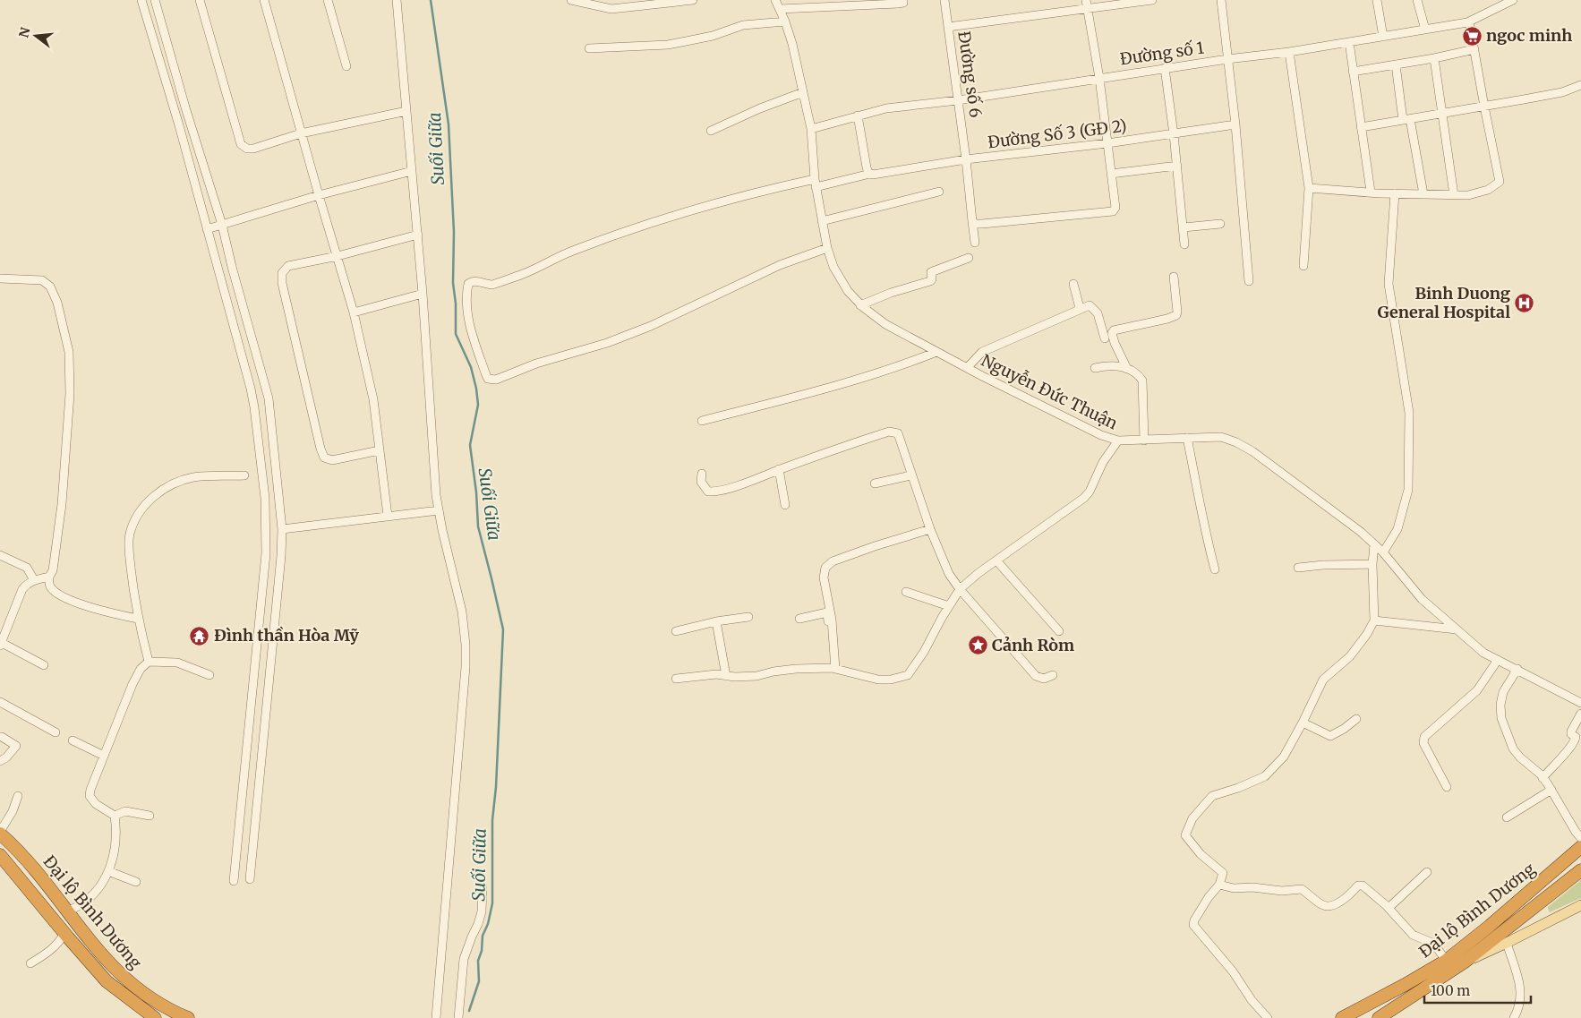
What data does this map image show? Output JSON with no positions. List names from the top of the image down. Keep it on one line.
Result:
{"streets":{"highway":["Đại lộ Bình Dương"],"street":["Đường số 1","Đường số 6","Đường Số 3 (GĐ 2)","Nguyễn Đức Thuận"]},"crossings":[["Đường số 1","Đường số 6"],["Đường số 1","Nguyễn Đức Thuận"],["Đường số 6","Đường Số 3 (GĐ 2)"],["Đường Số 3 (GĐ 2)","Nguyễn Đức Thuận"]],"water":["Suối Giữa"],"places":{"supermarket":["ngoc minh"],"hospital":["Binh Duong General Hospital"],"temple":["Đình thần Hòa Mỹ"],"place":["Cảnh Ròm"]},"scale_bar":"100 m","north":"left"}
